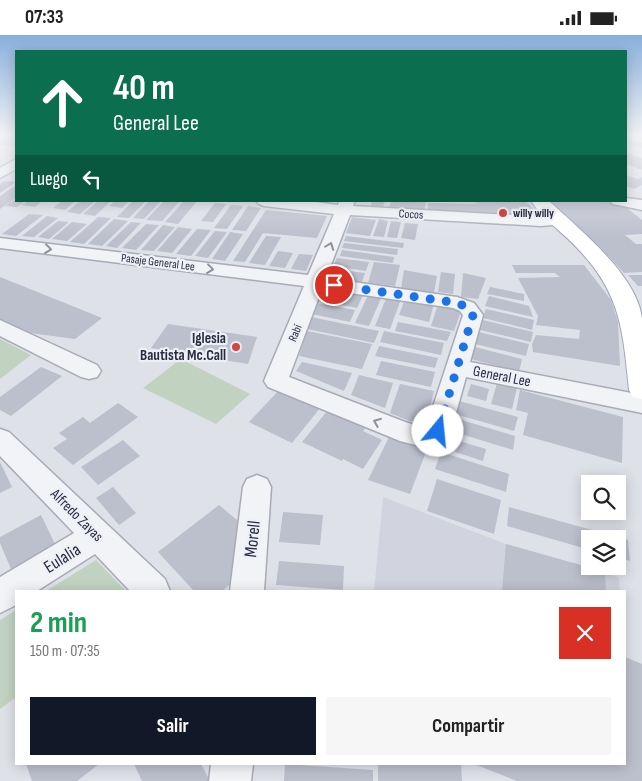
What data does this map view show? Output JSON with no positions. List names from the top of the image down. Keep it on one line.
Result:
{"streets":{"street":["Cocos","Pasaje General Lee","Rabí","General Lee","Alfredo Zayas","Morell","Eulalia"]},"crossings":[["Cocos","Rabí"],["Pasaje General Lee","Rabí"],["Pasaje General Lee","General Lee"],["Rabí","General Lee"],["Alfredo Zayas","Eulalia"]],"places":["willy willy","Iglesia Bautista Mc.Call"],"page":{"status":"07:33","turn":["40 m","General Lee"],"then":"Luego","heading":["2 min","150 m · 07:35"],"buttons":["Salir","Compartir"]}}
